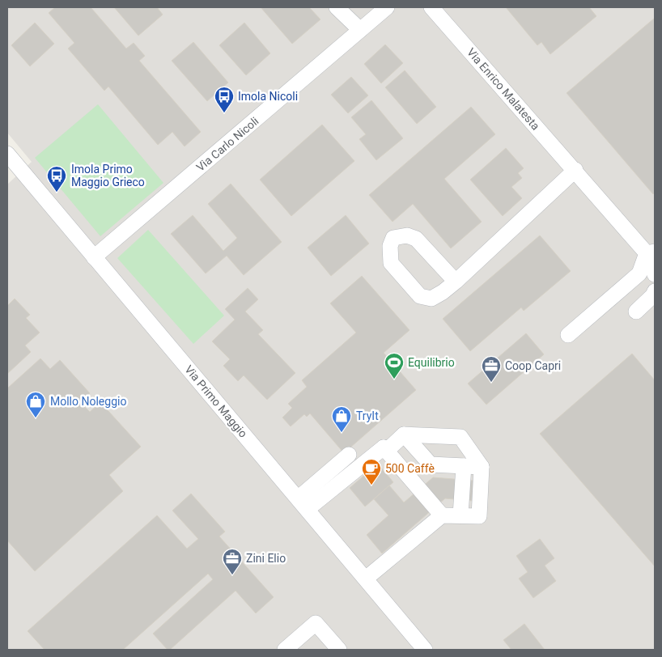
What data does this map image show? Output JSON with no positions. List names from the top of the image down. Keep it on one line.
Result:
{"streets":{"street":["Via Enrico Malatesta","Via Carlo Nicoli","Via Primo Maggio"]},"crossings":[["Via Carlo Nicoli","Via Primo Maggio"]],"places":{"bus stop":["Imola Nicoli","Imola Primo Maggio Grieco"],"sports":["Equilibrio"],"office":["Coop Capri","Zini Elio"],"shop":["Mollo Noleggio","TryIt"],"cafe":["500 Caffè"]}}
